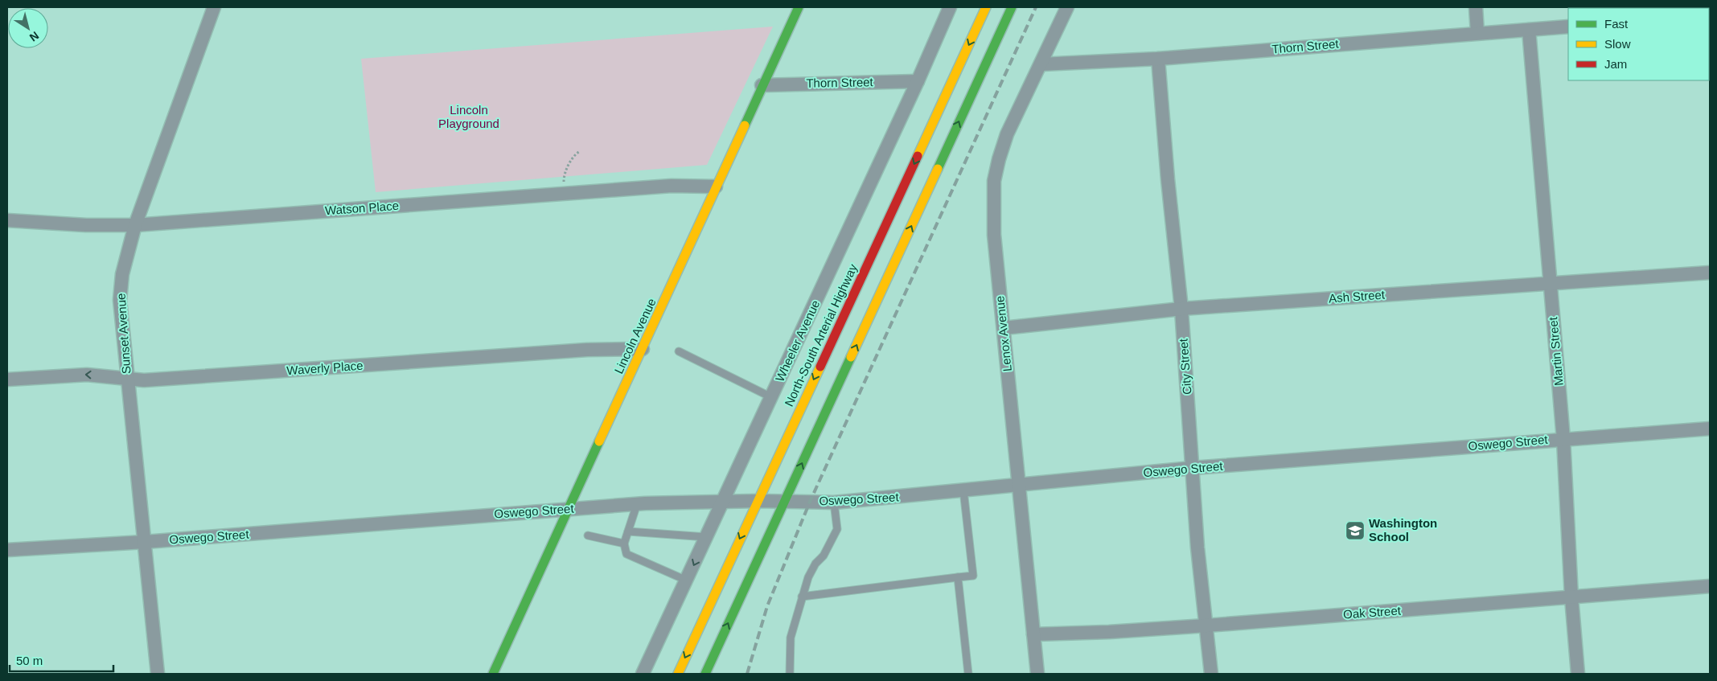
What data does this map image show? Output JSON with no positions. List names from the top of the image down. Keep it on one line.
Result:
{"streets":{"main road":["North-South Arterial Highway","Lincoln Avenue"],"street":["Thorn Street","Watson Place","Ash Street","Sunset Avenue","Lenox Avenue","Wheeler Avenue","Martin Street","City Street","Waverly Place","Oswego Street","Oak Street"]},"crossings":[["Thorn Street","Lenox Avenue"],["Thorn Street","Lincoln Avenue"],["Thorn Street","Wheeler Avenue"],["Thorn Street","Martin Street"],["Thorn Street","City Street"],["Watson Place","Sunset Avenue"],["Watson Place","Lincoln Avenue"],["Ash Street","Lenox Avenue"],["Ash Street","Martin Street"],["Ash Street","City Street"],["Sunset Avenue","Waverly Place"],["Sunset Avenue","Oswego Street"],["Lenox Avenue","Oswego Street"],["Lenox Avenue","Oak Street"],["North-South Arterial Highway","Oswego Street"],["Lincoln Avenue","Waverly Place"],["Lincoln Avenue","Oswego Street"],["Wheeler Avenue","Oswego Street"],["Martin Street","Oswego Street"],["Martin Street","Oak Street"],["City Street","Oswego Street"],["City Street","Oak Street"]],"parks":["Lincoln Playground"],"places":{"school or university":["Washington School"]},"legend":["Fast","Slow","Jam"],"scale_bar":"50 m","north":"bottom right"}
